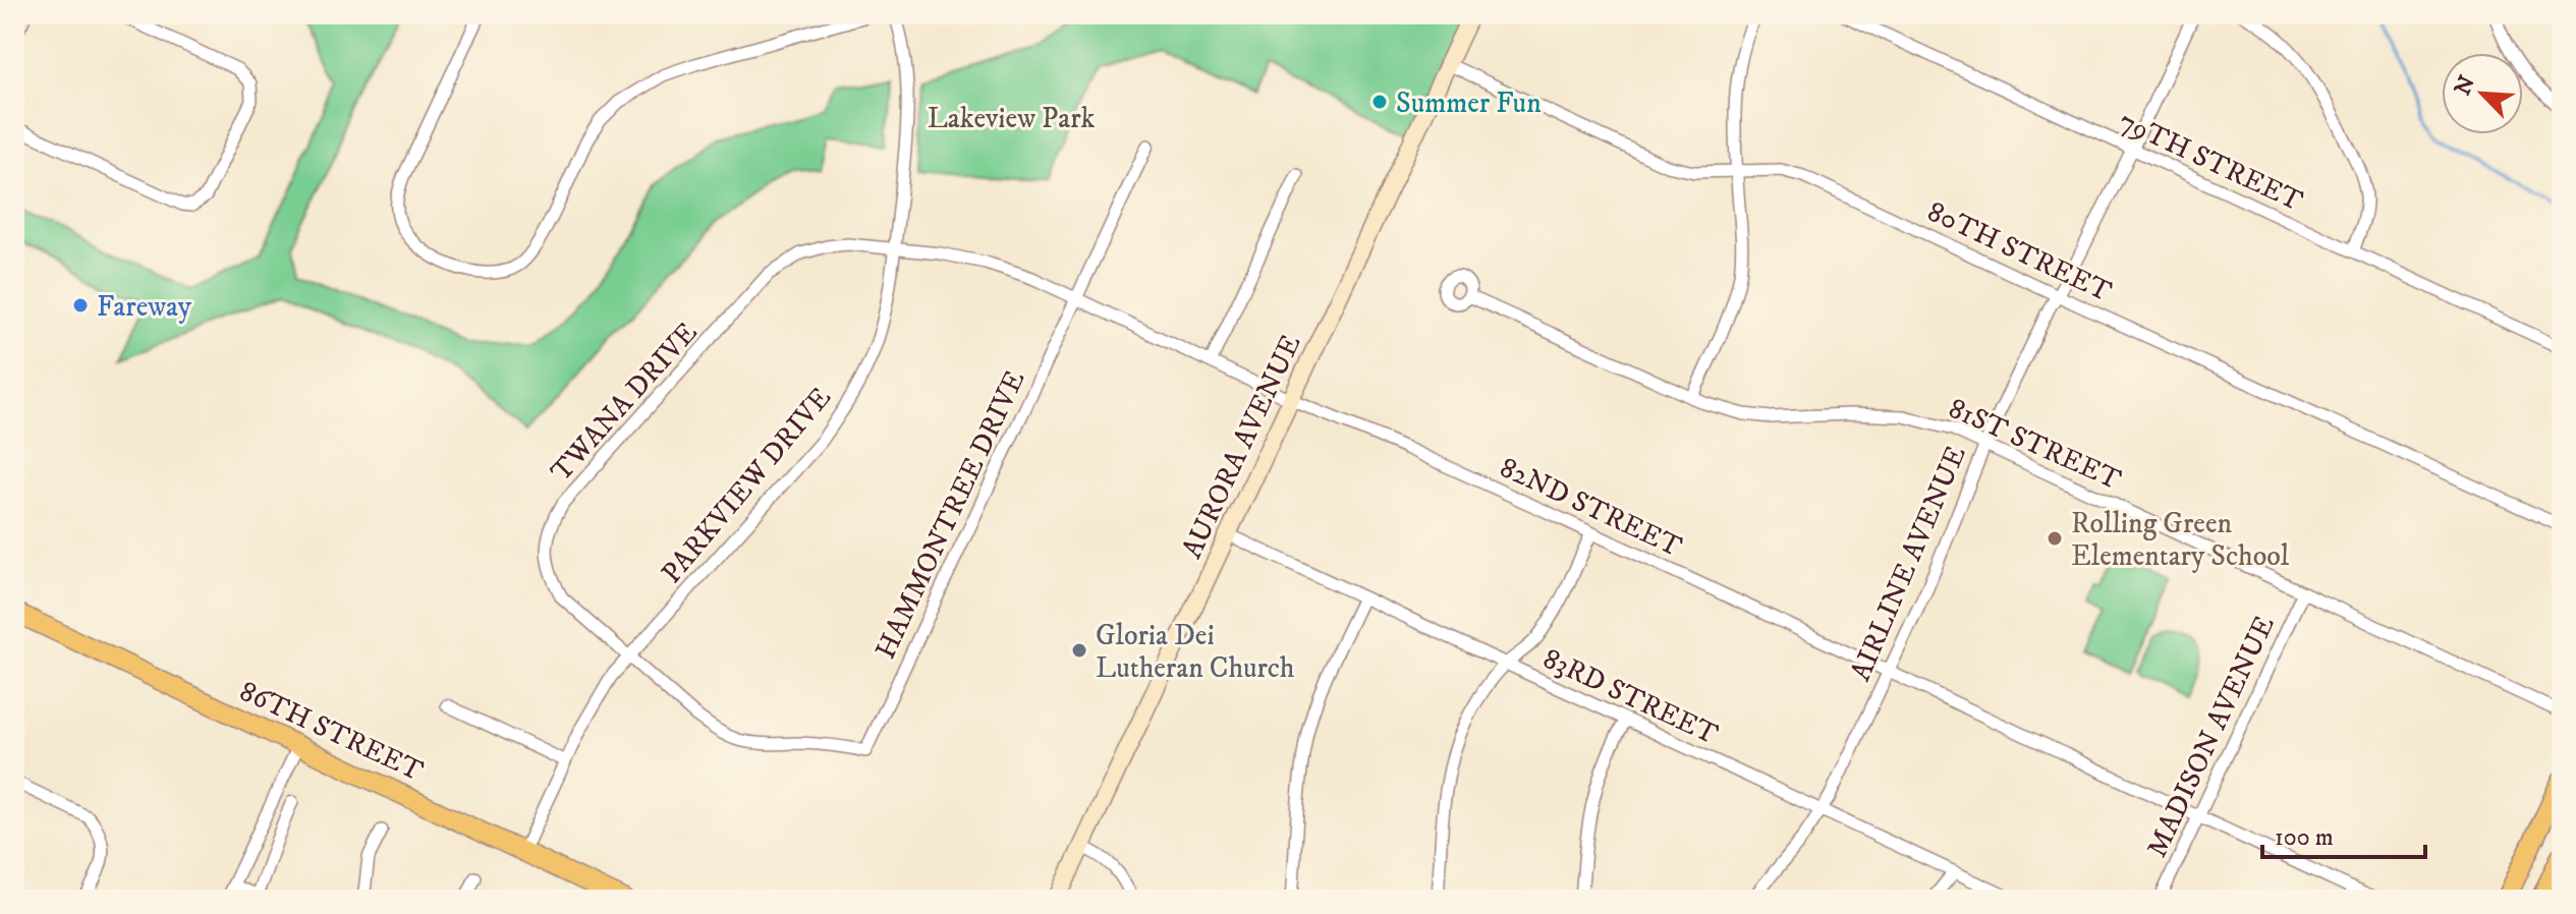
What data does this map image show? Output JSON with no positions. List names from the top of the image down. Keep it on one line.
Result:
{"streets":{"main road":["86TH STREET"],"street":["79TH STREET","80TH STREET","TWANA DRIVE","81ST STREET","AURORA AVENUE","PARKVIEW DRIVE","82ND STREET","HAMMONTREE DRIVE","AIRLINE AVENUE","83RD STREET","MADISON AVENUE"]},"crossings":[["79TH STREET","AIRLINE AVENUE"],["80TH STREET","AURORA AVENUE"],["80TH STREET","AIRLINE AVENUE"],["TWANA DRIVE","PARKVIEW DRIVE"],["TWANA DRIVE","82ND STREET"],["TWANA DRIVE","HAMMONTREE DRIVE"],["81ST STREET","AIRLINE AVENUE"],["81ST STREET","MADISON AVENUE"],["AURORA AVENUE","82ND STREET"],["AURORA AVENUE","83RD STREET"],["PARKVIEW DRIVE","82ND STREET"],["PARKVIEW DRIVE","HAMMONTREE DRIVE"],["PARKVIEW DRIVE","86TH STREET"],["82ND STREET","HAMMONTREE DRIVE"],["82ND STREET","AIRLINE AVENUE"],["82ND STREET","MADISON AVENUE"],["AIRLINE AVENUE","83RD STREET"]],"parks":["Lakeview Park"],"places":["Summer Fun","Fareway","Rolling Green Elementary School","Gloria Dei Lutheran Church"],"scale_bar":"100 m","north":"top left"}
